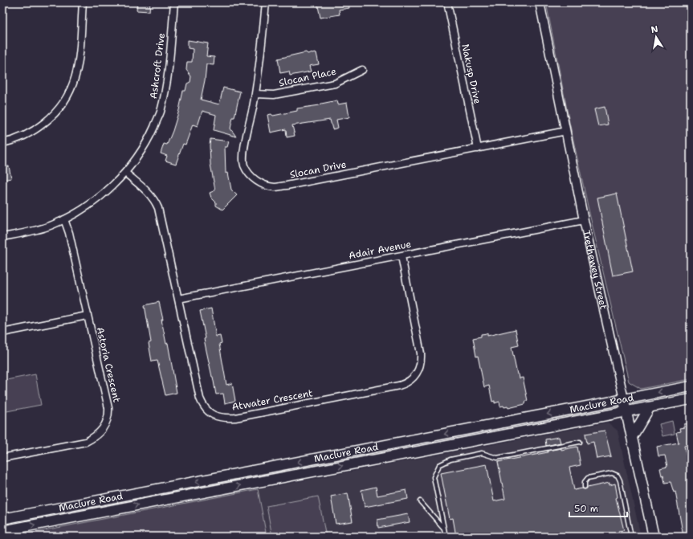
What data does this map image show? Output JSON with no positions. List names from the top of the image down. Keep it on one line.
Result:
{"streets":{"main road":["Trethewey Street","Maclure Road"],"street":["Ashcroft Drive","Nakusp Drive","Slocan Place","Slocan Drive","Adair Avenue","Astoria Crescent","Atwater Crescent"]},"crossings":[["Ashcroft Drive","Astoria Crescent"],["Ashcroft Drive","Atwater Crescent"],["Nakusp Drive","Slocan Drive"],["Slocan Place","Slocan Drive"],["Slocan Drive","Trethewey Street"],["Adair Avenue","Trethewey Street"],["Adair Avenue","Atwater Crescent"],["Trethewey Street","Maclure Road"]],"scale_bar":"50 m","north":"top"}
